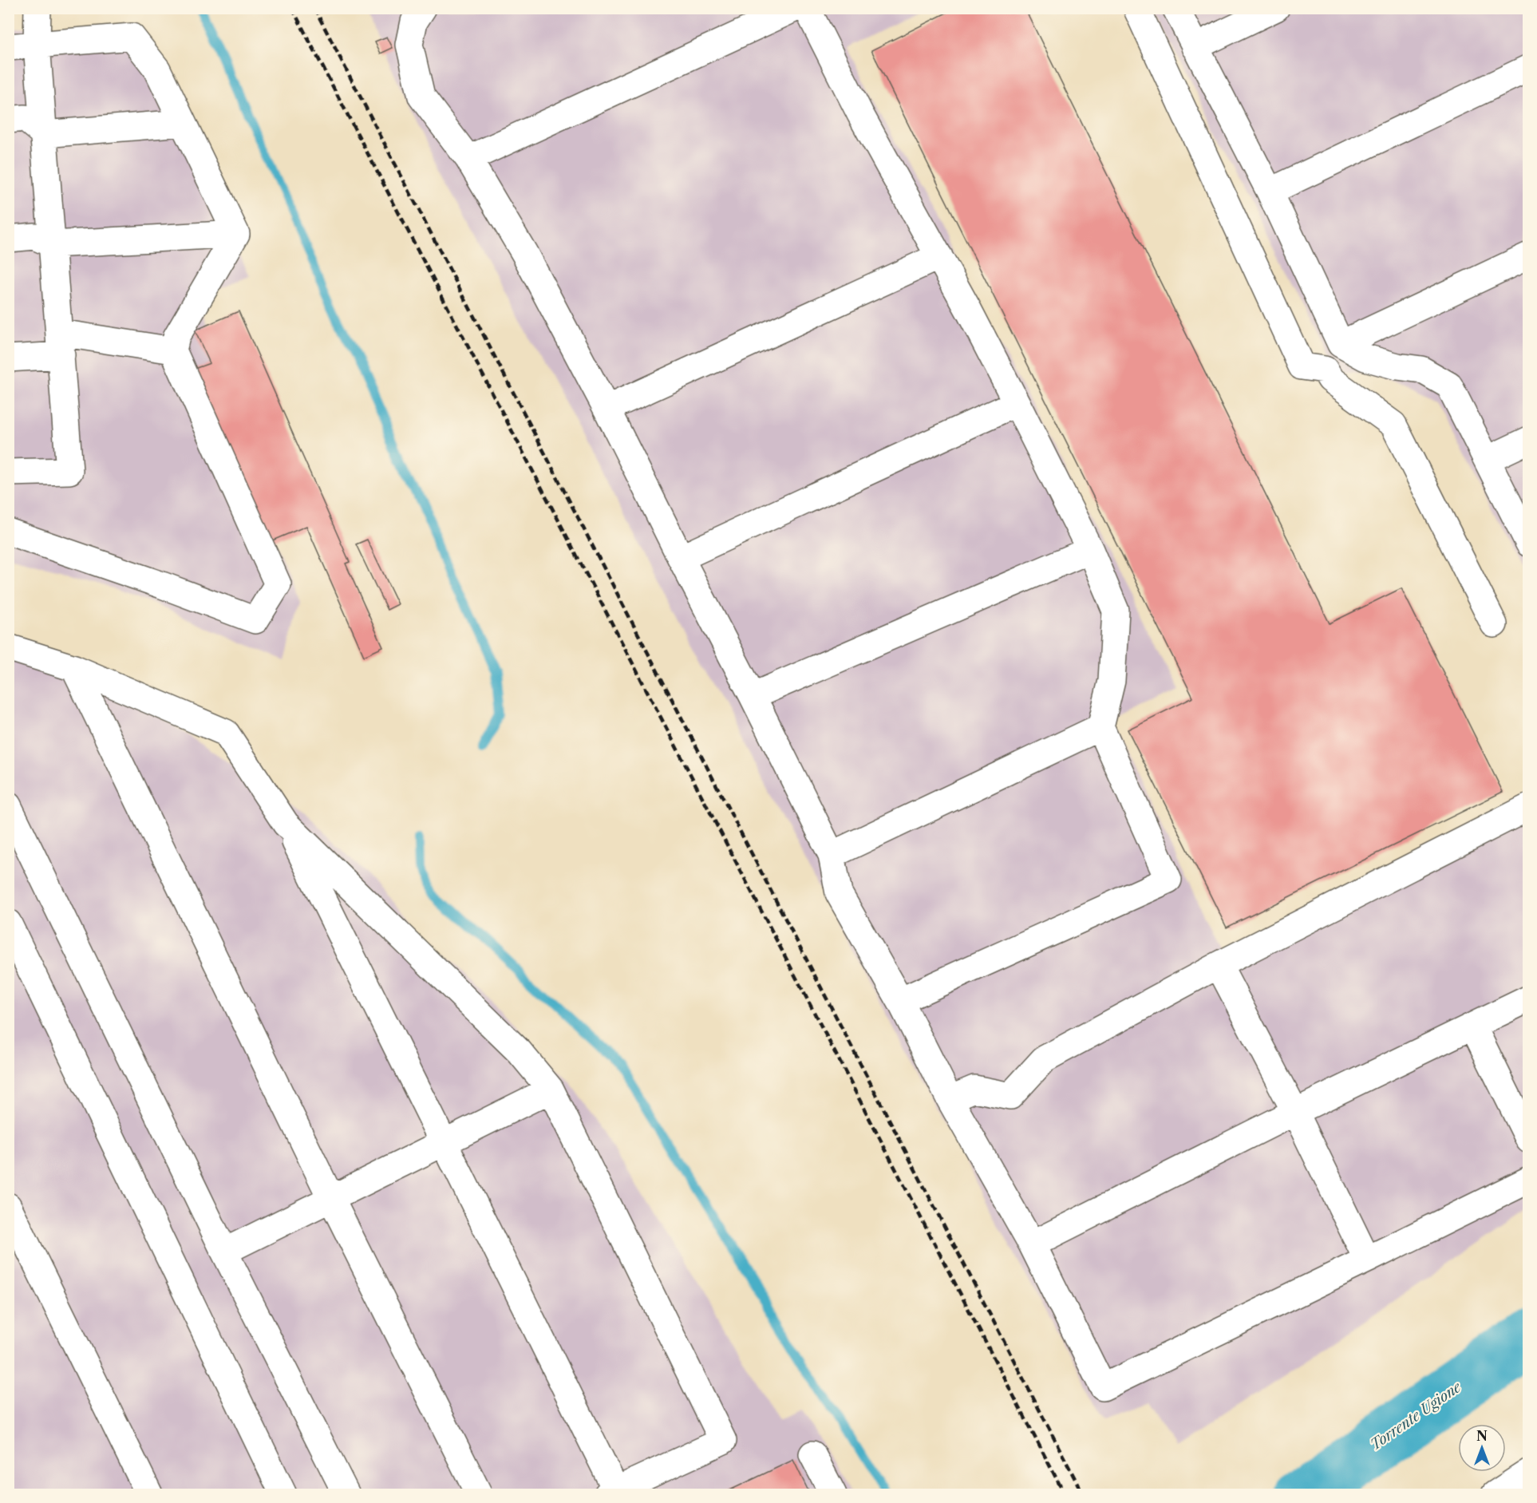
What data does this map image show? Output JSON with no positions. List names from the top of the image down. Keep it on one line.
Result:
{"water":["Torrente Ugione"],"north":"top"}
